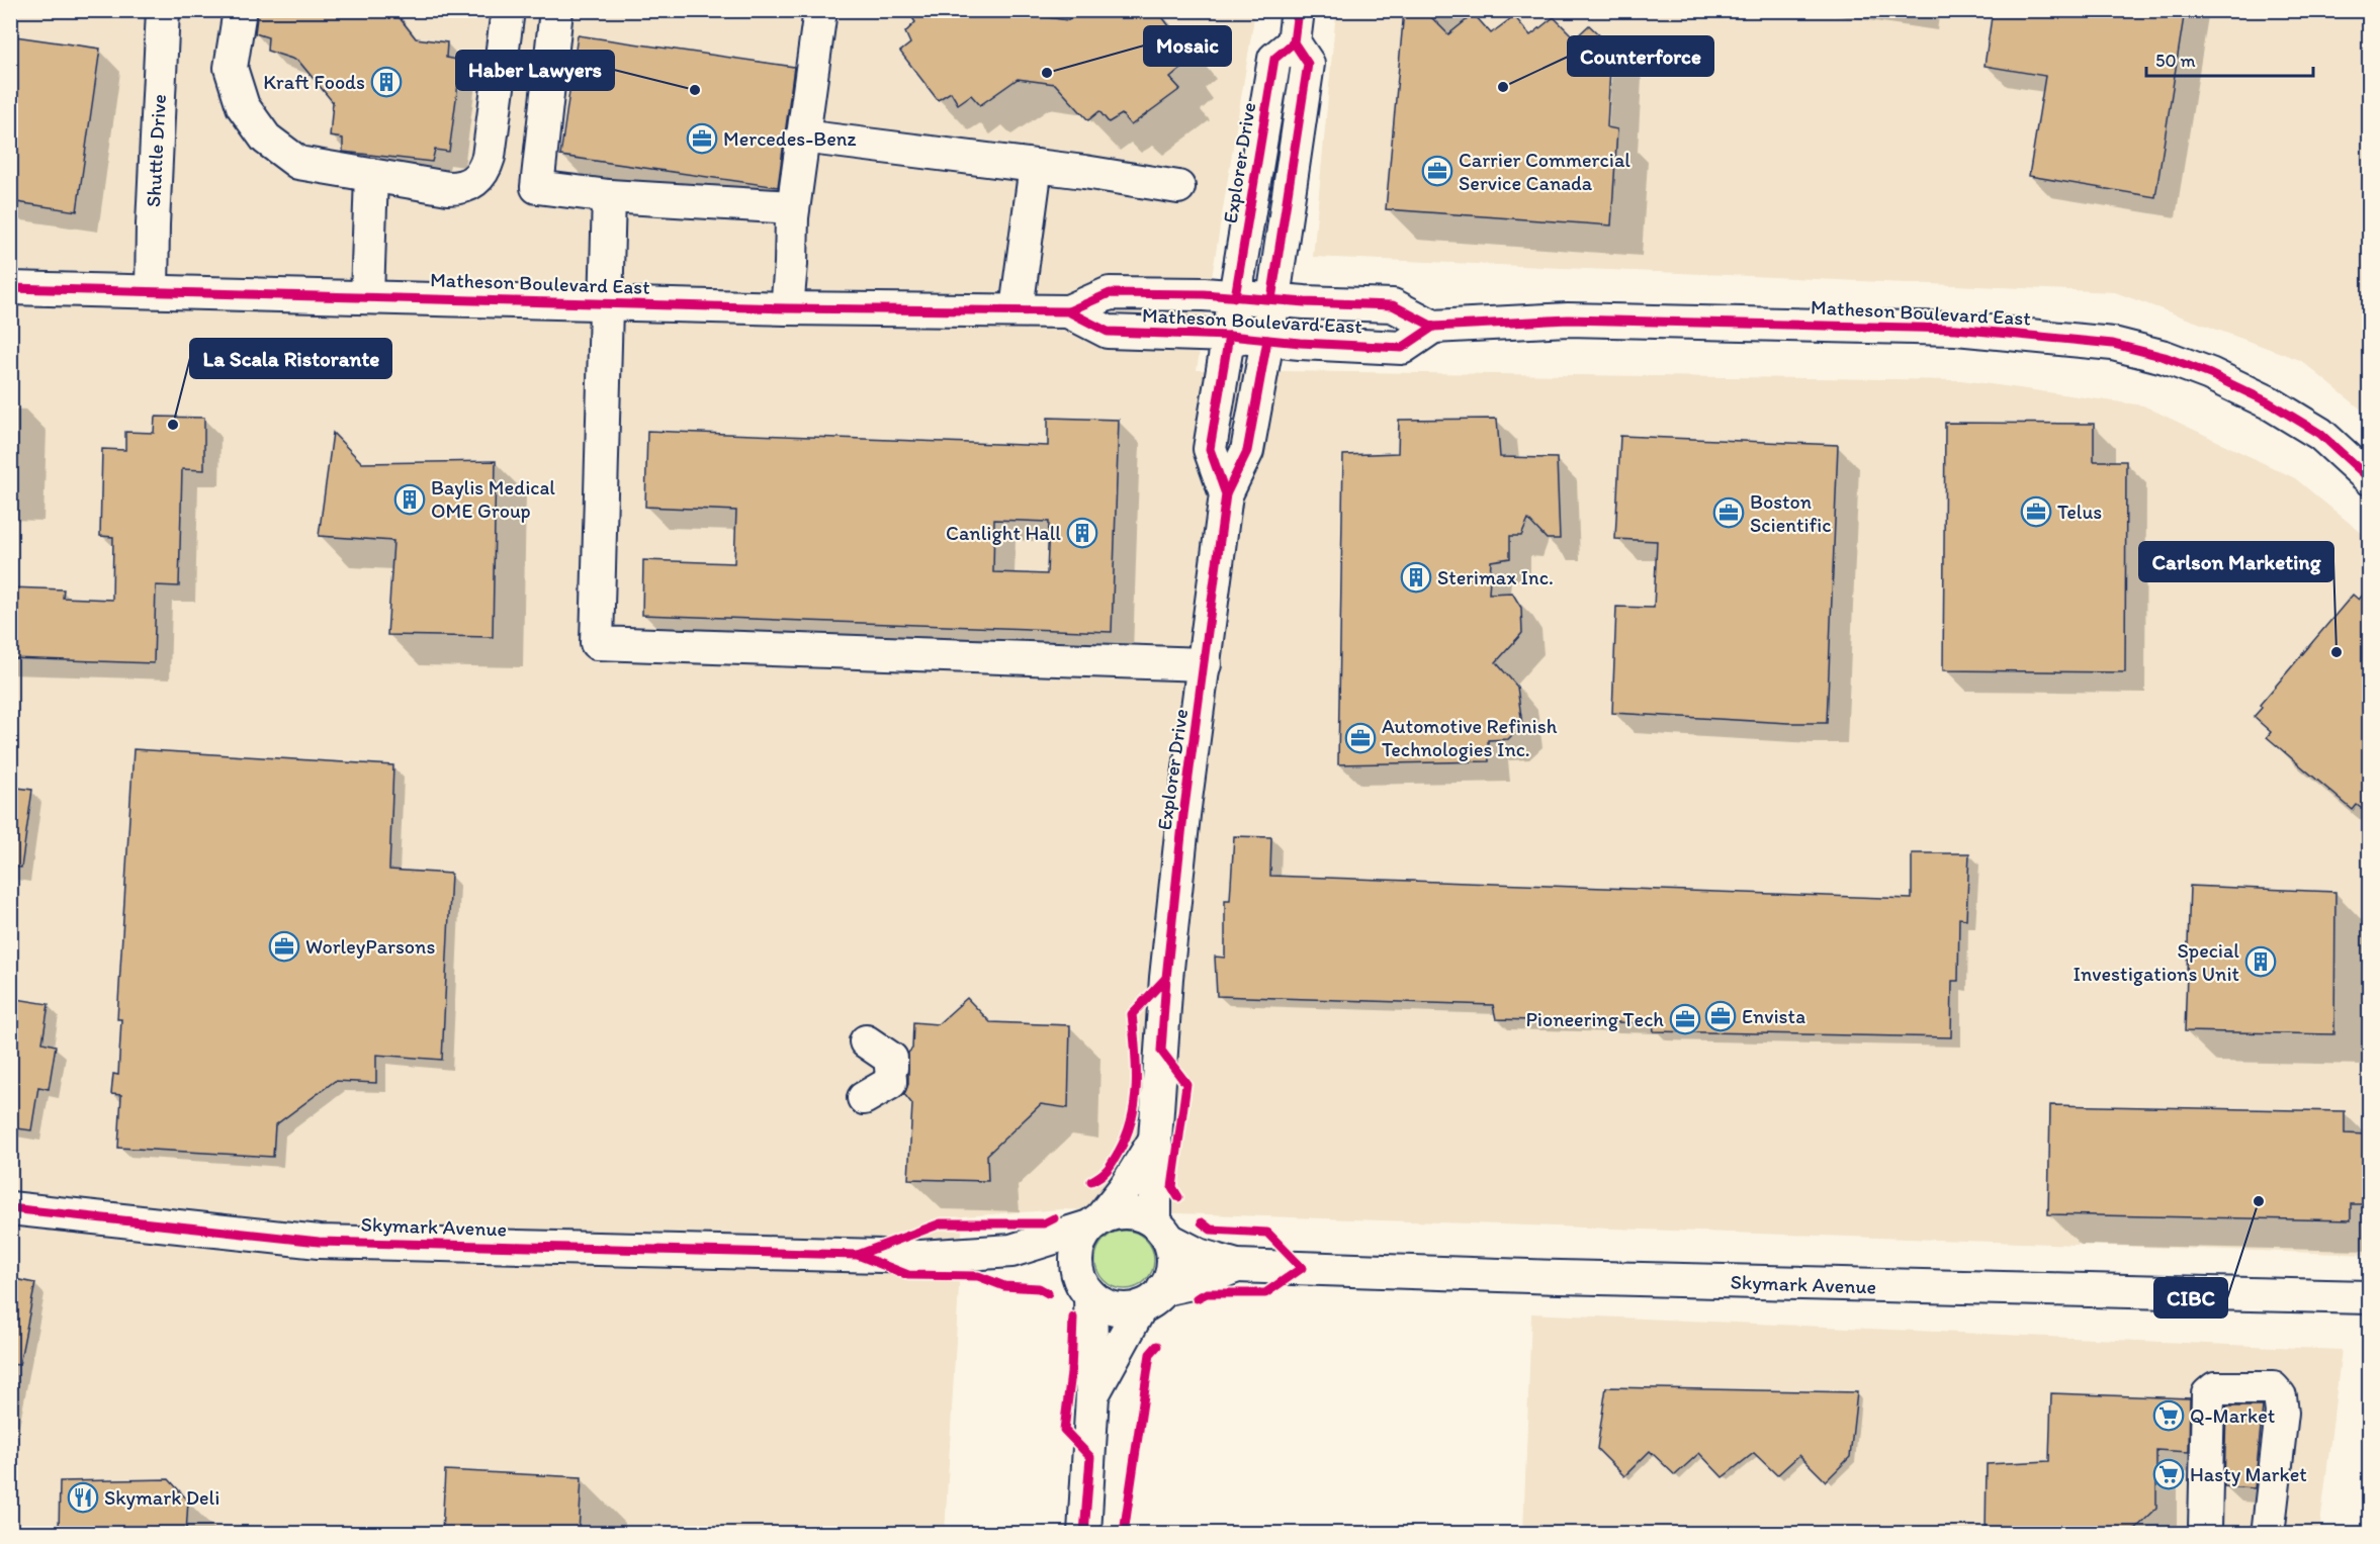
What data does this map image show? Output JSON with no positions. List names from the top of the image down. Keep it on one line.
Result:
{"streets":{"street":["Shuttle Drive","Explorer Drive","Matheson Boulevard East","Skymark Avenue"]},"crossings":[["Shuttle Drive","Matheson Boulevard East"],["Explorer Drive","Matheson Boulevard East"],["Explorer Drive","Skymark Avenue"]],"places":{"other":["Mosaic","Counterforce","Haber Lawyers","La Scala Ristorante","Carlson Marketing","CIBC"],"building":["Kraft Foods","Baylis Medical OME Group","Canlight Hall","Sterimax Inc.","Special Investigations Unit"],"office":["Mercedes-Benz","Carrier Commercial Service Canada","Telus","Boston Scientific","Automotive Refinish Technologies Inc.","WorleyParsons","Envista","Pioneering Tech"],"supermarket":["Q-Market","Hasty Market"],"restaurant":["Skymark Deli"]},"scale_bar":"50 m"}
